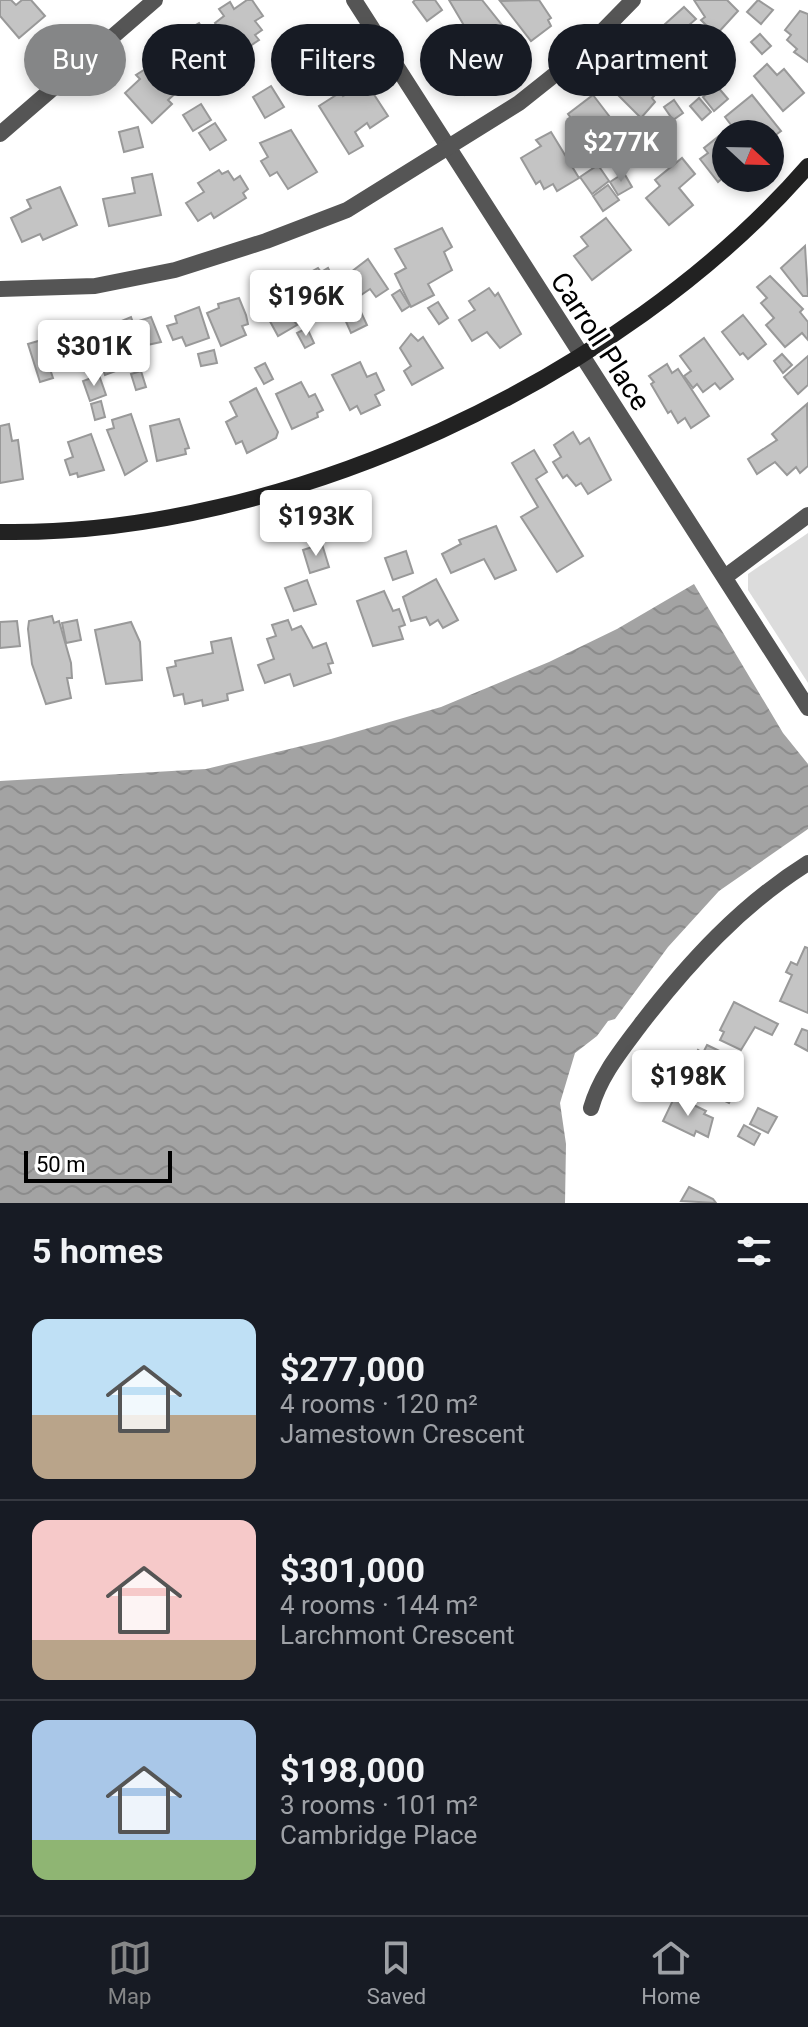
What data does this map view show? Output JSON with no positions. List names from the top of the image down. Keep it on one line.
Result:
{"streets":{"street":["Carroll Place"]},"scale_bar":"50 m","north":"right","page":{"chip":["Buy","Rent","Filters","New","Apartment"],"price":["$277K","$196K","$301K","$193K","$198K"],"scale":"50 m","heading":"5 homes","list":[{"name":"$277,000","note":"4 rooms · 120 m² · Jamestown Crescent"},{"name":"$301,000","note":"4 rooms · 144 m² · Larchmont Crescent"},{"name":"$198,000","note":"3 rooms · 101 m² · Cambridge Place"}],"tabs":["Map","Saved","Home"]}}
